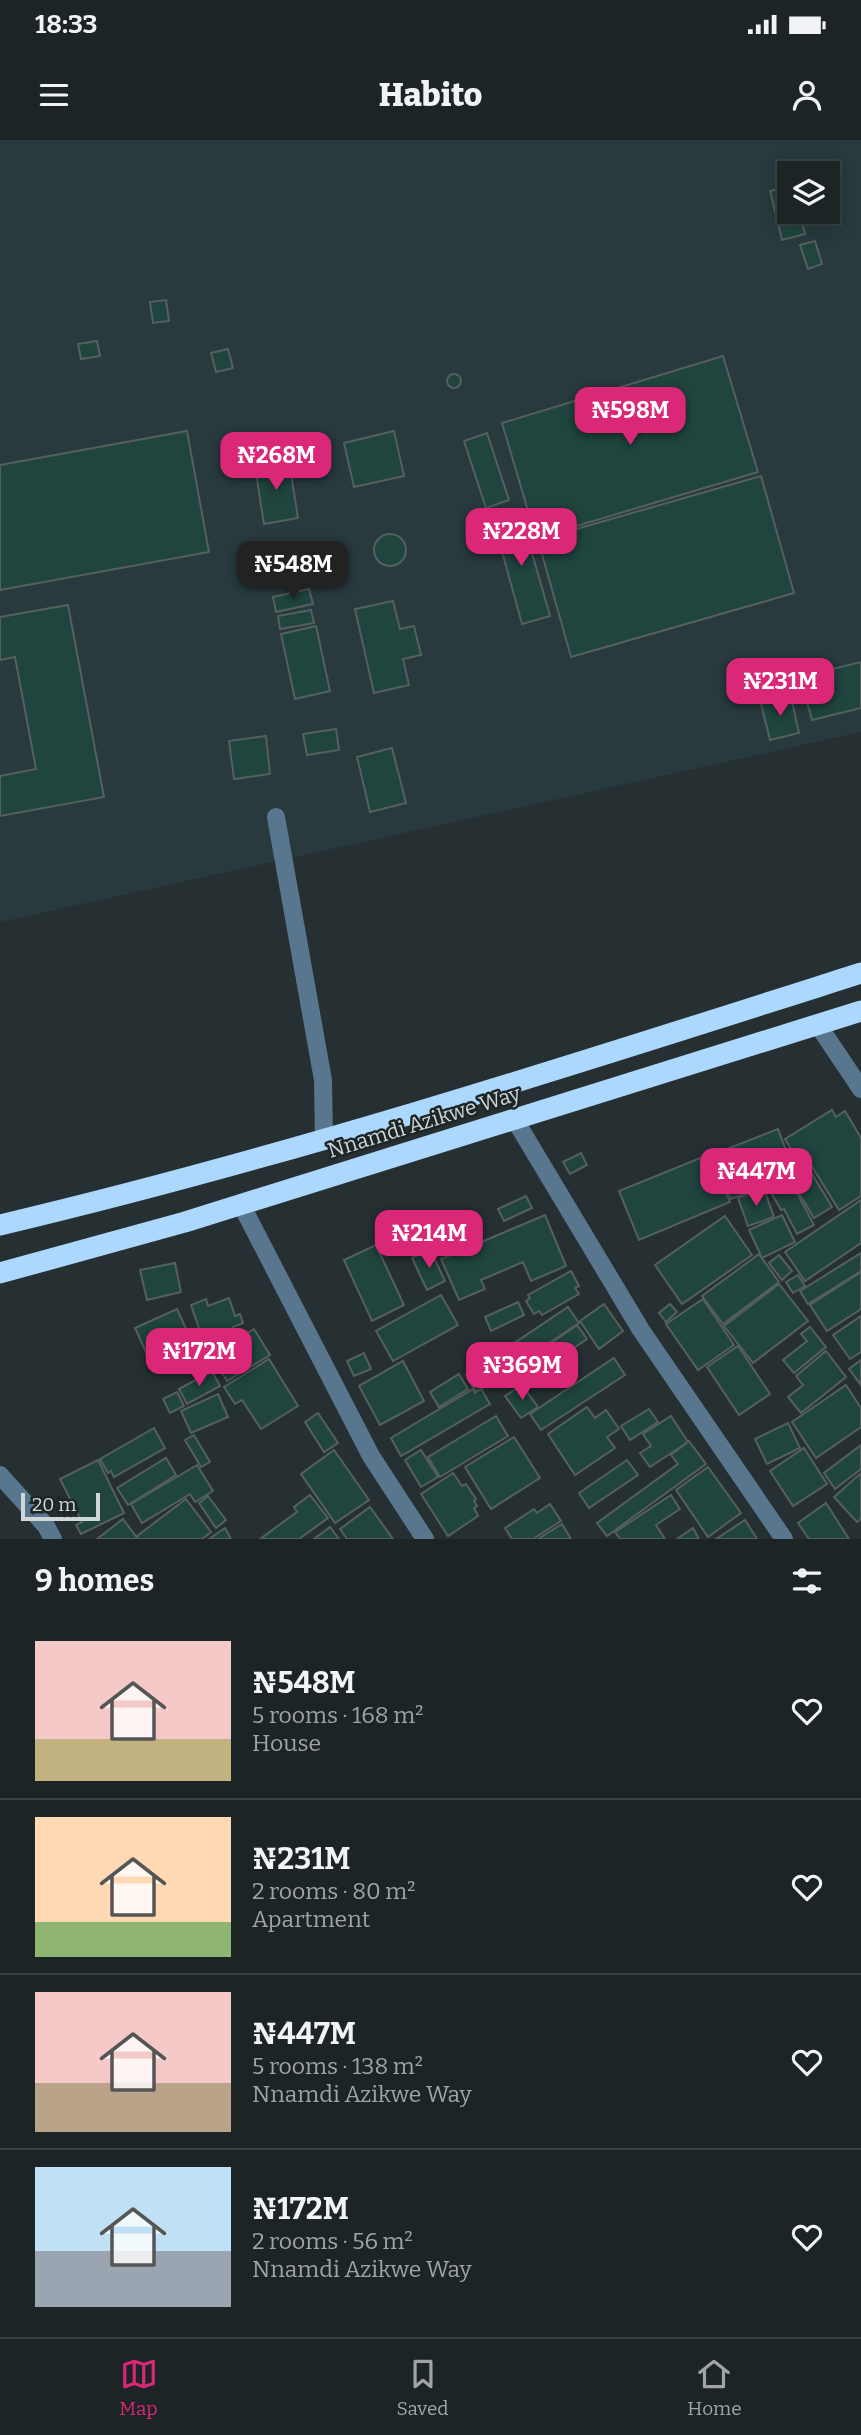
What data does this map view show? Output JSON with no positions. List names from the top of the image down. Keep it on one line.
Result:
{"streets":{"highway":["Nnamdi Azikwe Way"]},"scale_bar":"20 m","page":{"status":"18:33","header":"Habito","price":["₦598M","₦268M","₦228M","₦548M","₦231M","₦447M","₦214M","₦172M","₦369M"],"scale":"20 m","heading":"9 homes","list":[{"name":"₦548M","note":"5 rooms · 168 m² · House"},{"name":"₦231M","note":"2 rooms · 80 m² · Apartment"},{"name":"₦447M","note":"5 rooms · 138 m² · Nnamdi Azikwe Way"},{"name":"₦172M","note":"2 rooms · 56 m² · Nnamdi Azikwe Way"}],"tabs":["Map","Saved","Home"]}}
